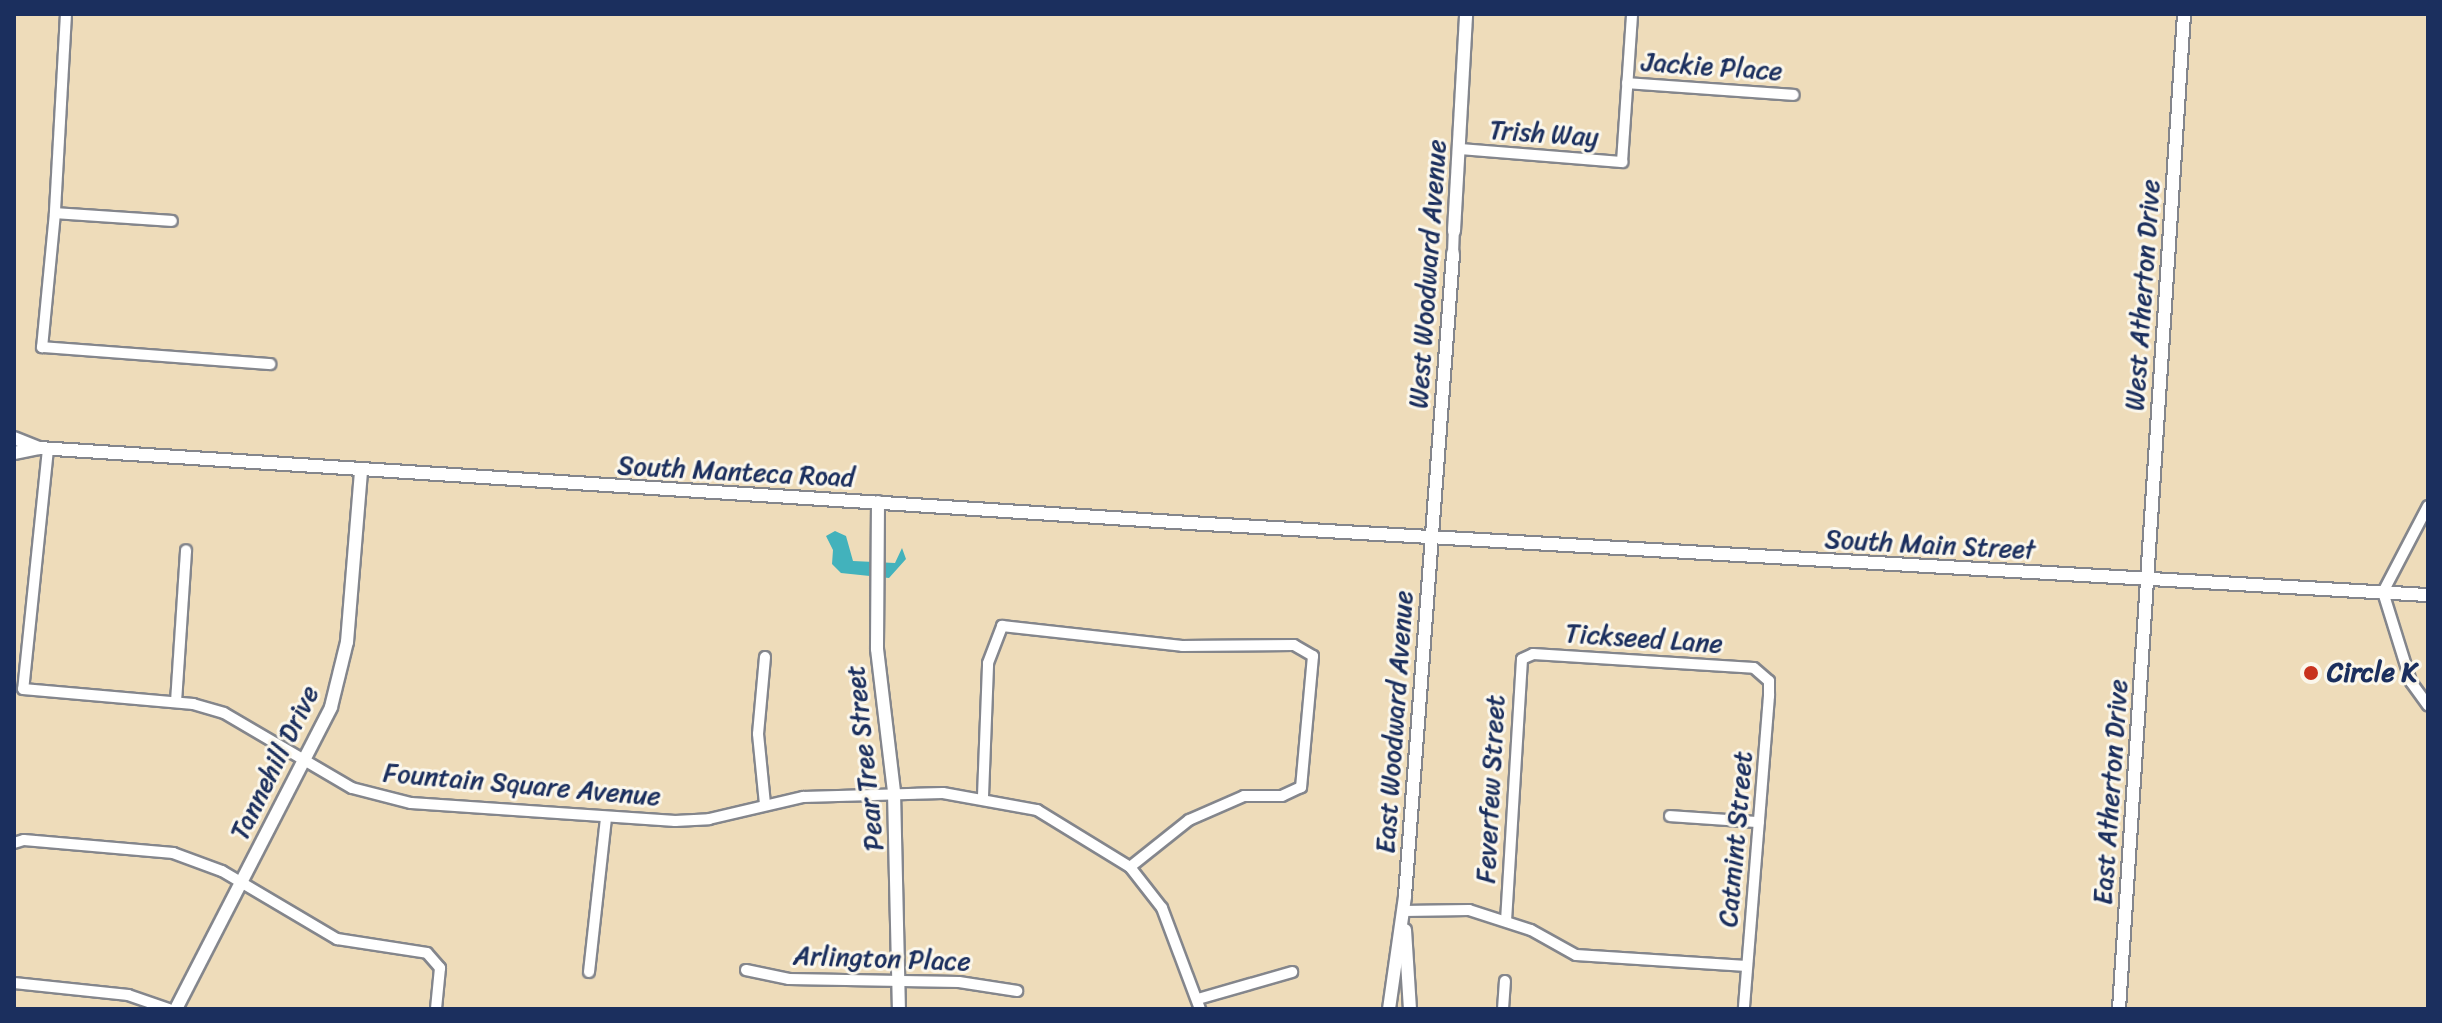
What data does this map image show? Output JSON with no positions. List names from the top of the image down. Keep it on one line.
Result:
{"streets":{"street":["Jackie Place","Trish Way","West Woodward Avenue","West Atherton Drive","South Manteca Road","South Main Street","Tickseed Lane","East Woodward Avenue","Pear Tree Street","Tannehill Drive","Fountain Square Avenue","Feverfew Street","East Atherton Drive","Catmint Street","Arlington Place"]},"crossings":[["Jackie Place","Trish Way"],["Trish Way","West Woodward Avenue"],["West Woodward Avenue","South Manteca Road"],["West Woodward Avenue","South Main Street"],["West Woodward Avenue","East Woodward Avenue"],["West Atherton Drive","South Main Street"],["West Atherton Drive","East Atherton Drive"],["South Manteca Road","South Main Street"],["South Manteca Road","East Woodward Avenue"],["South Manteca Road","Pear Tree Street"],["South Manteca Road","Tannehill Drive"],["South Manteca Road","Fountain Square Avenue"],["South Main Street","East Woodward Avenue"],["South Main Street","East Atherton Drive"],["Tickseed Lane","Feverfew Street"],["Tickseed Lane","Catmint Street"],["Pear Tree Street","Fountain Square Avenue"],["Pear Tree Street","Arlington Place"],["Tannehill Drive","Fountain Square Avenue"]],"places":["Circle K"]}
